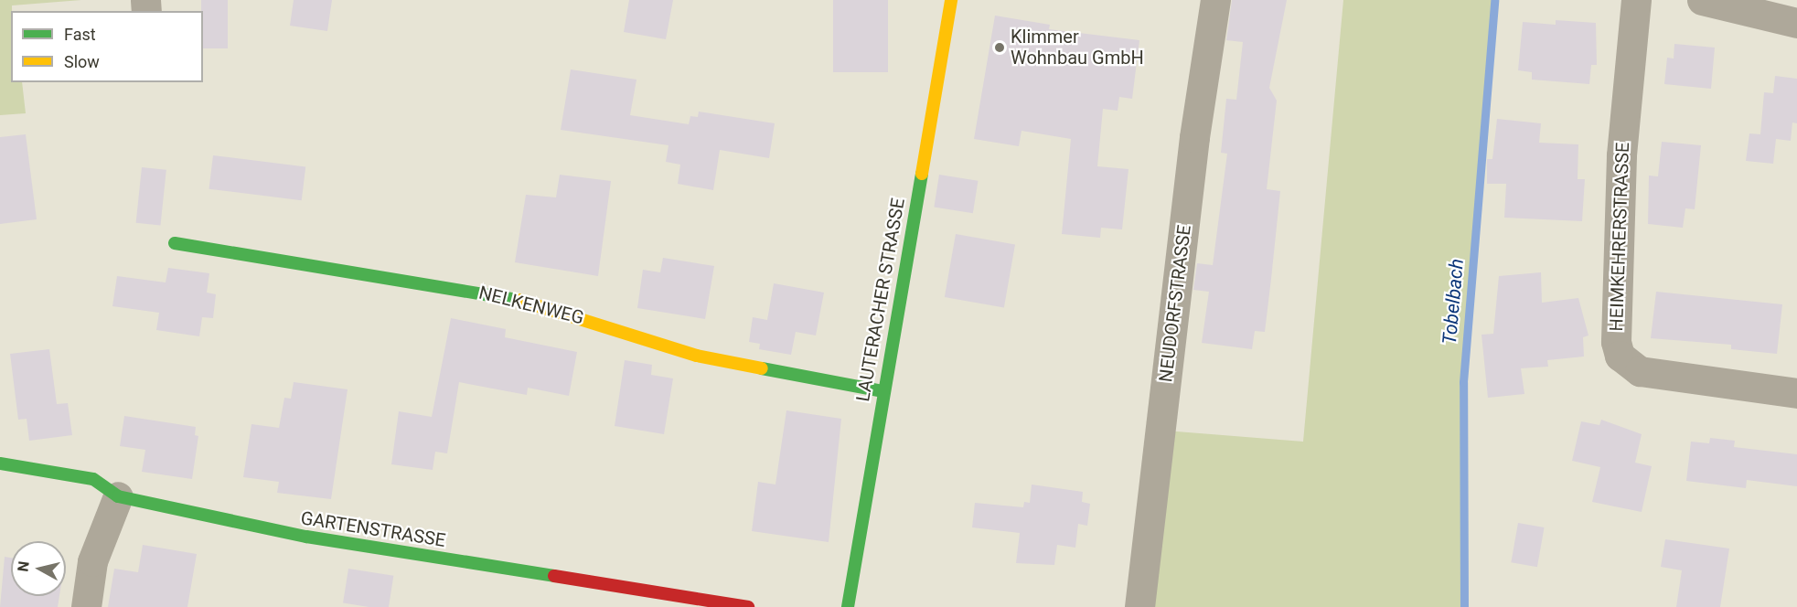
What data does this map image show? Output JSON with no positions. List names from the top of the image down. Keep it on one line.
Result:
{"streets":{"street":["HEIMKEHRERSTRASSE","LAUTERACHER STRASSE","NEUDORFSTRASSE","NELKENWEG","GARTENSTRASSE"]},"crossings":[["LAUTERACHER STRASSE","NELKENWEG"]],"water":["Tobelbach"],"places":["Klimmer Wohnbau GmbH"],"legend":["Fast","Slow"],"north":"left"}
